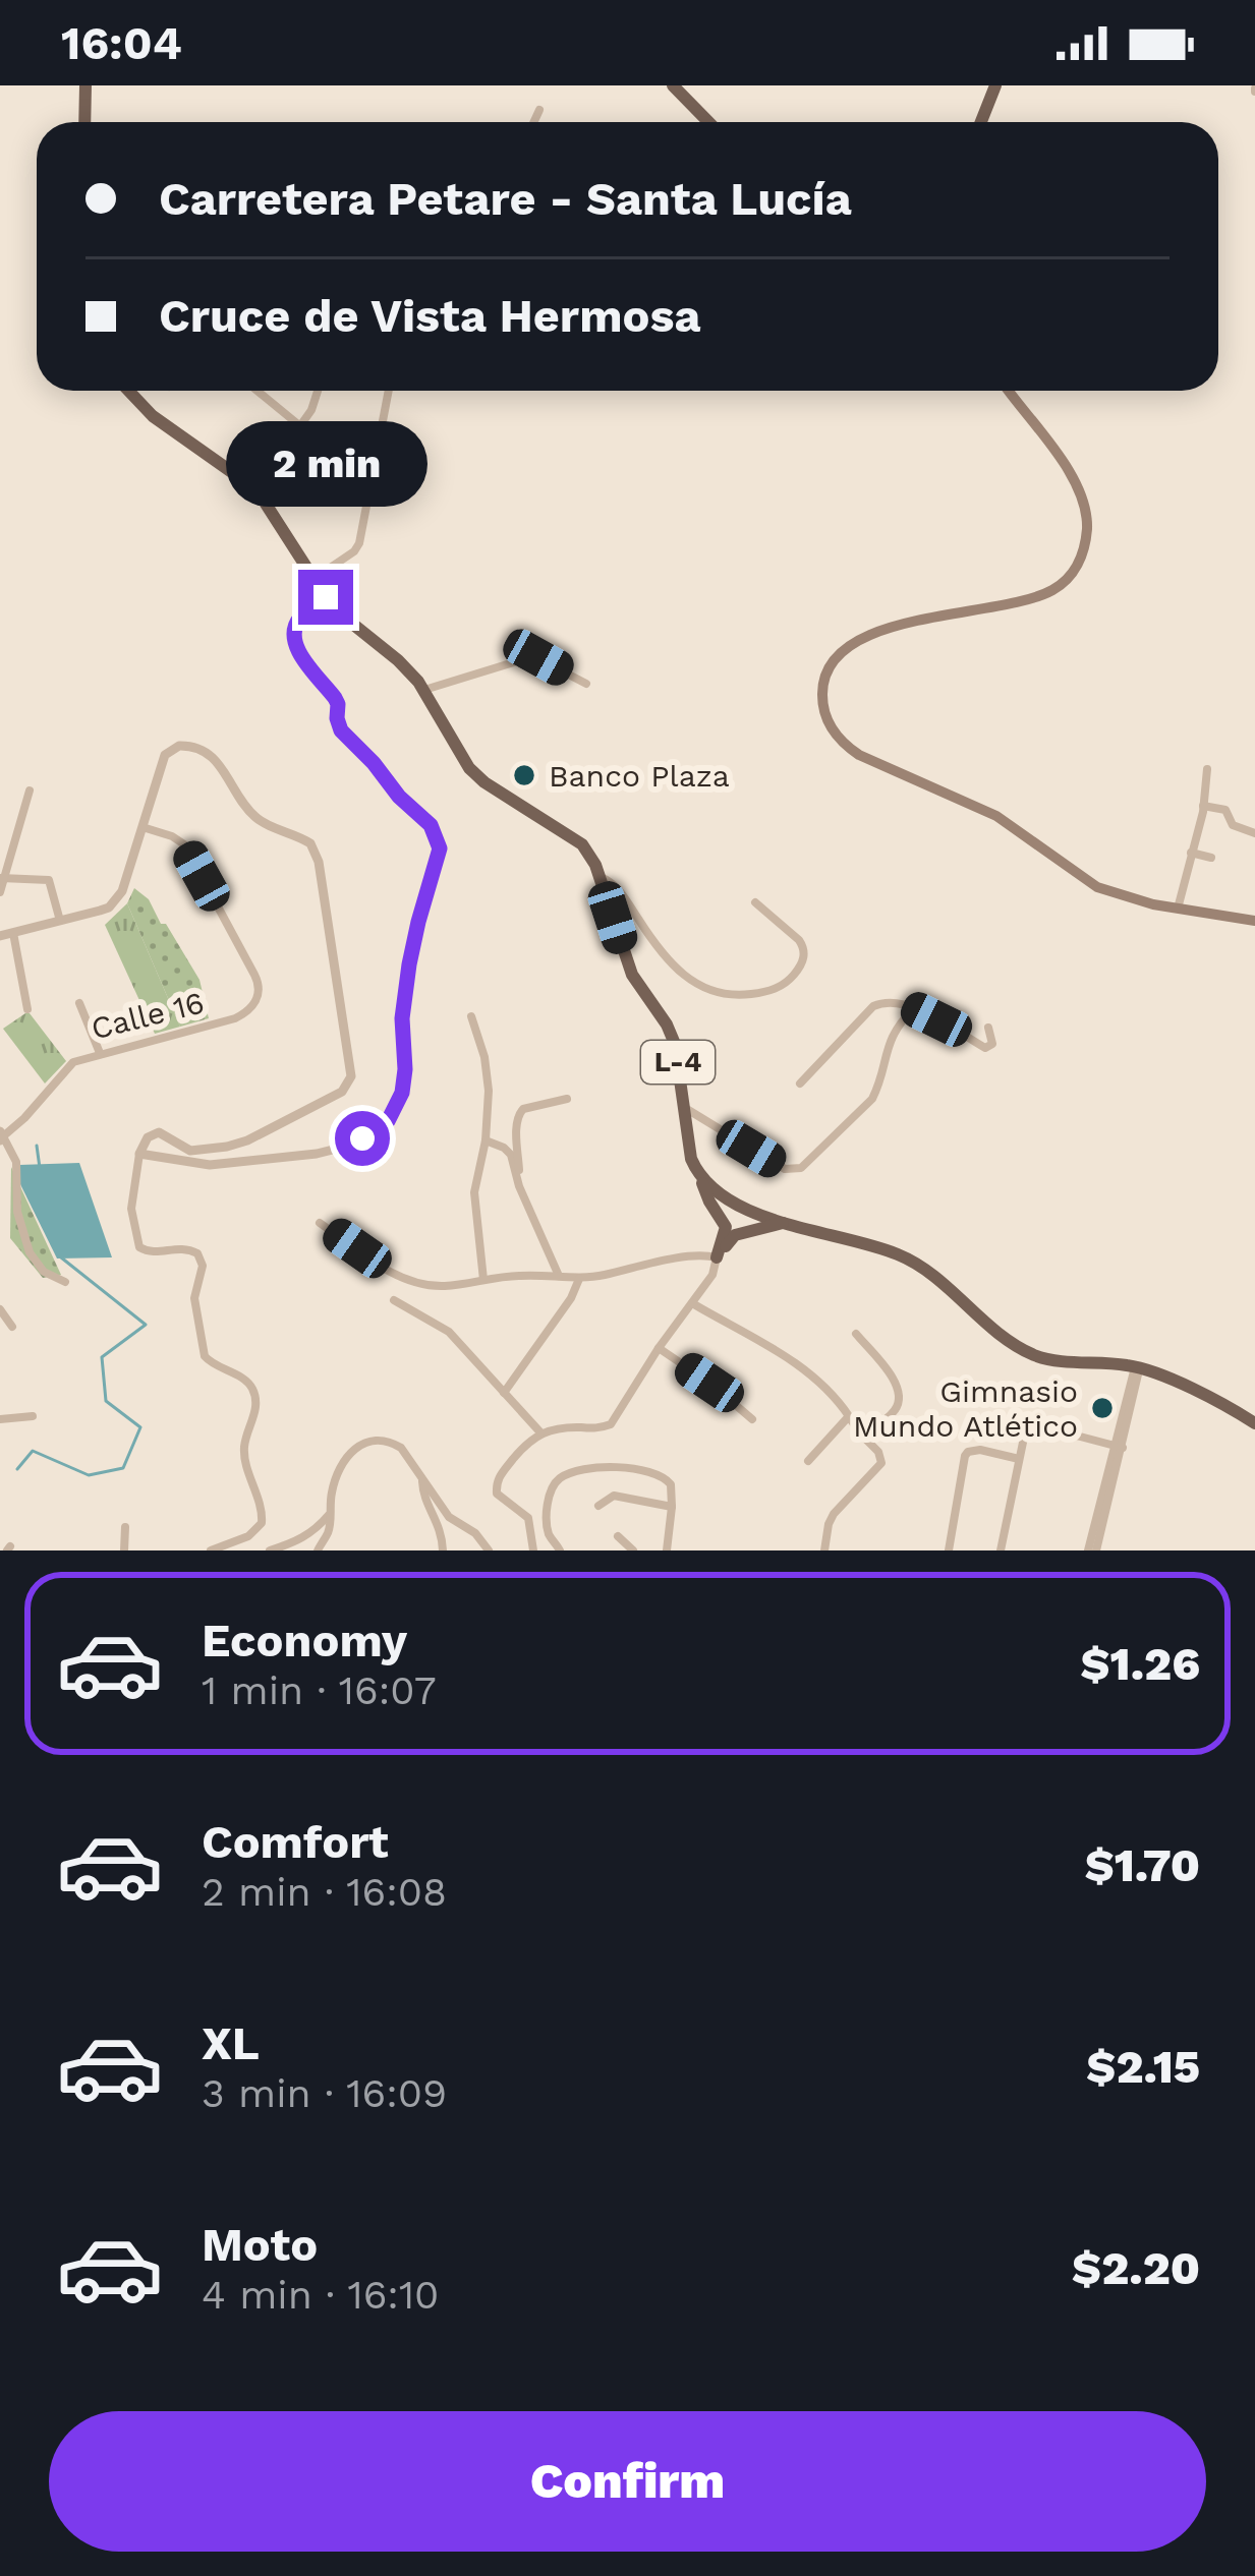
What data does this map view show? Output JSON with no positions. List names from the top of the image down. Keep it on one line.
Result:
{"streets":{"main road":["L-4"],"street":["Calle 16"]},"places":["Banco Plaza","Gimnasio Mundo Atlético"],"page":{"status":"16:04","banner":["Carretera Petare - Santa Lucía","Cruce de Vista Hermosa"],"bubble":"2 min","list":[{"name":"Economy","note":"1 min · 16:07","value":"$1.26"},{"name":"Comfort","note":"2 min · 16:08","value":"$1.70"},{"name":"XL","note":"3 min · 16:09","value":"$2.15"},{"name":"Moto","note":"4 min · 16:10","value":"$2.20"}],"buttons":"Confirm"}}
